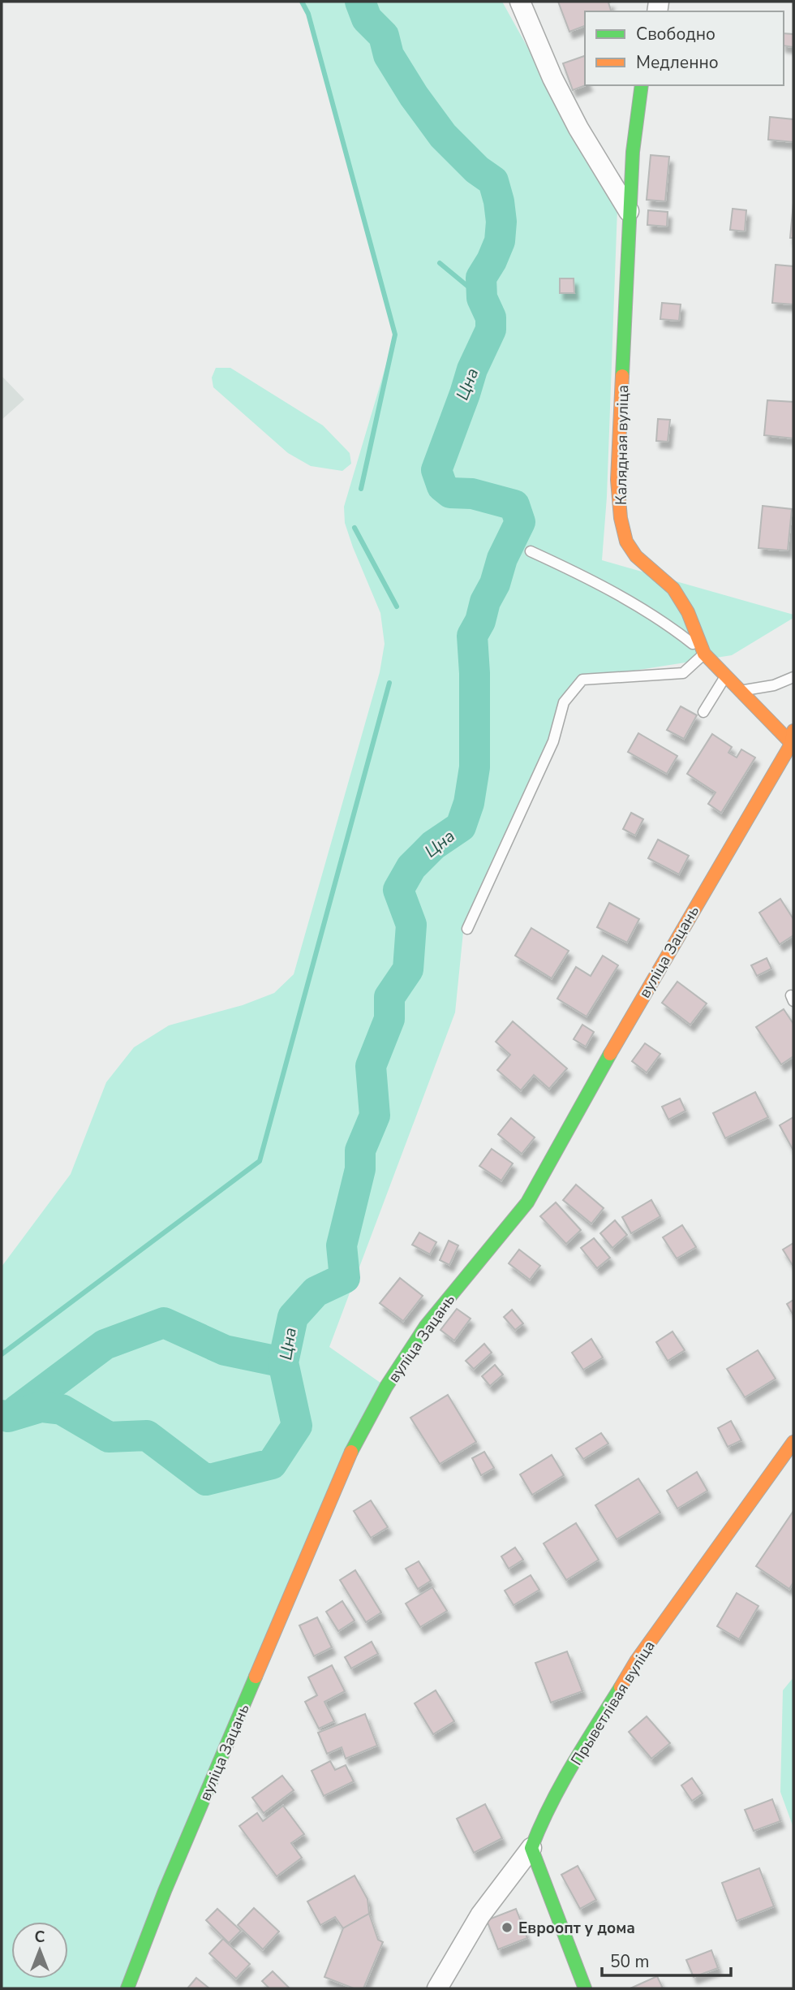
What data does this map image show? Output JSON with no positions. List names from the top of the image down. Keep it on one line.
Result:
{"streets":{"street":["Калядная вуліца","вуліца Зацань","Прыветлівая вуліца"]},"crossings":[["Калядная вуліца","вуліца Зацань"]],"water":["Цна"],"places":["Евроопт у дома"],"legend":["Свободно","Медленно"],"scale_bar":"50 m","north":"top"}
